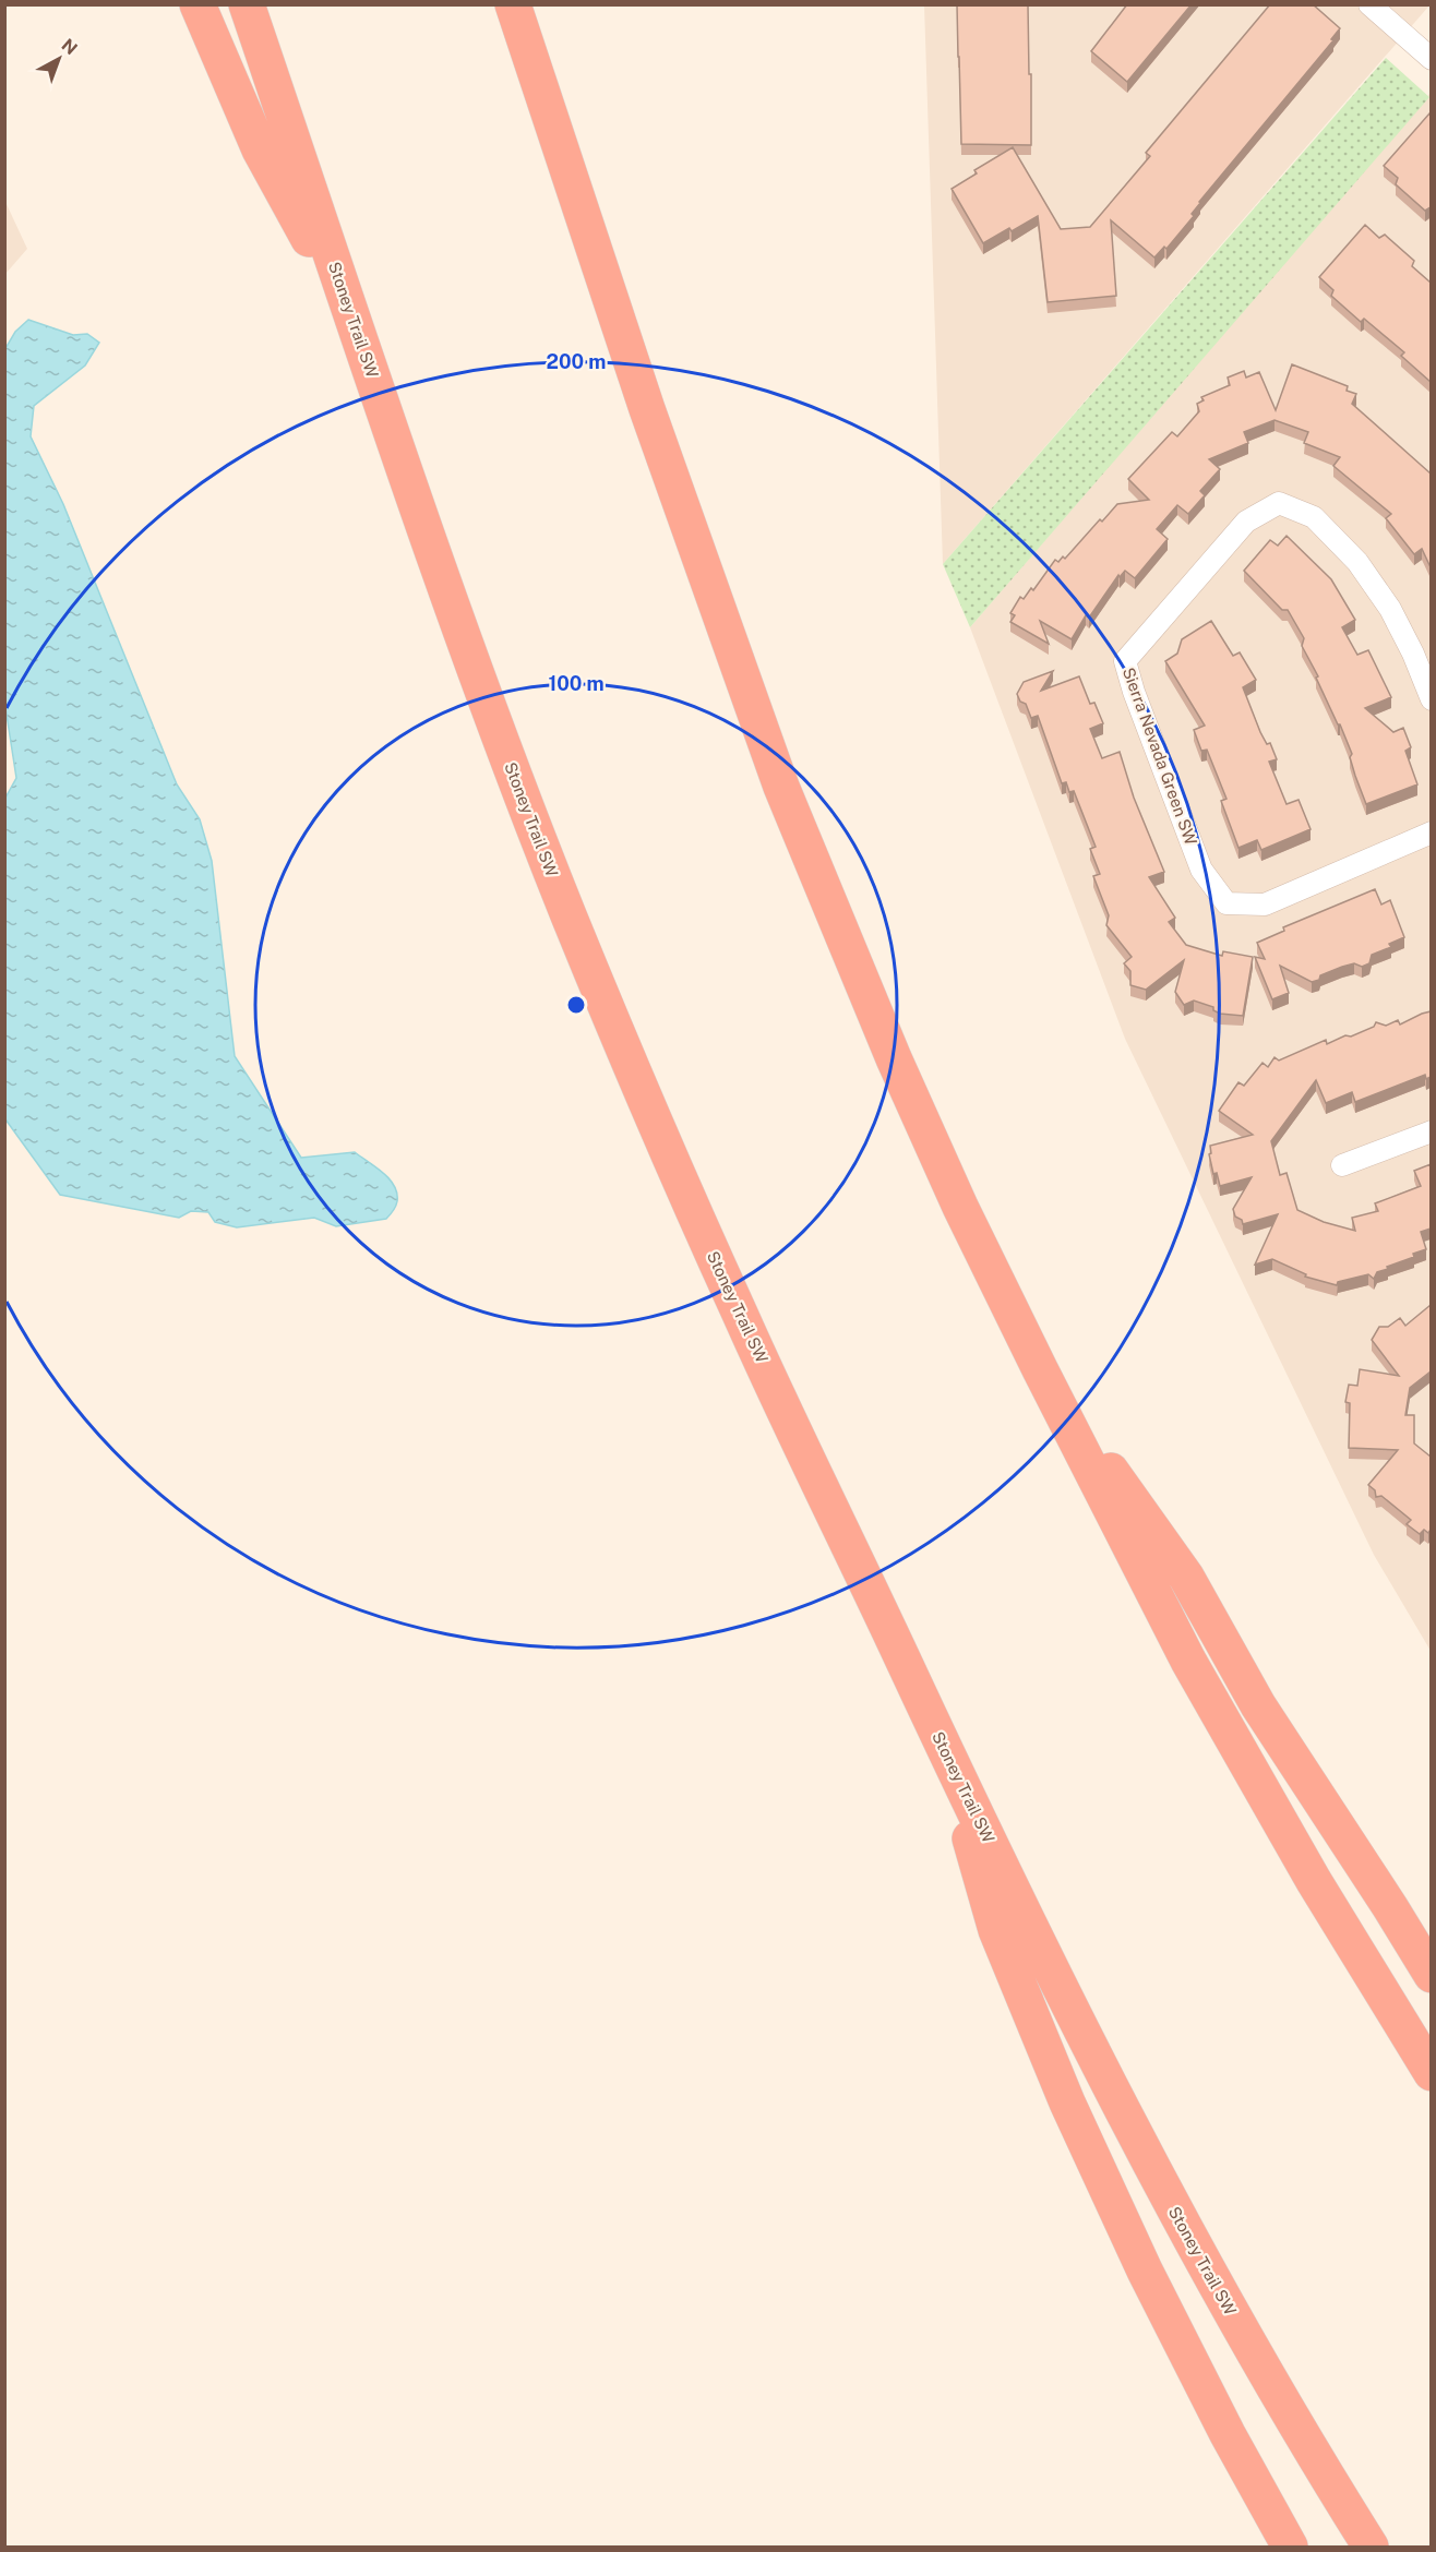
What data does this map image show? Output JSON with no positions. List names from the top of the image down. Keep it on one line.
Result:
{"streets":{"highway":["Stoney Trail SW"],"street":["Sierra Nevada Green SW"]},"north":"top right","rings":["200 m","100 m"]}
